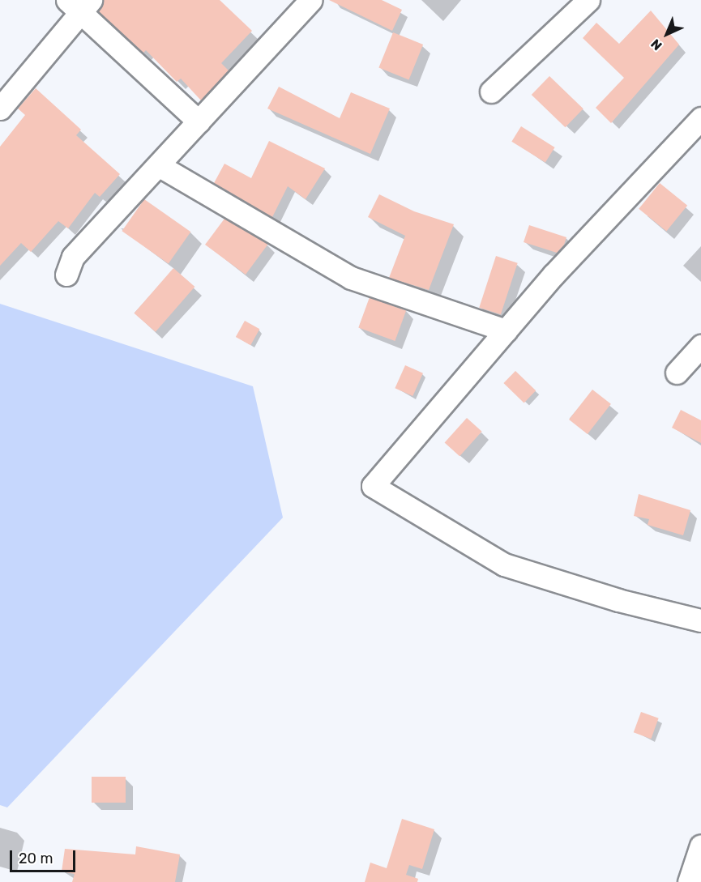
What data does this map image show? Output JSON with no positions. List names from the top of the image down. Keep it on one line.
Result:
{"scale_bar":"20 m","north":"bottom left"}
